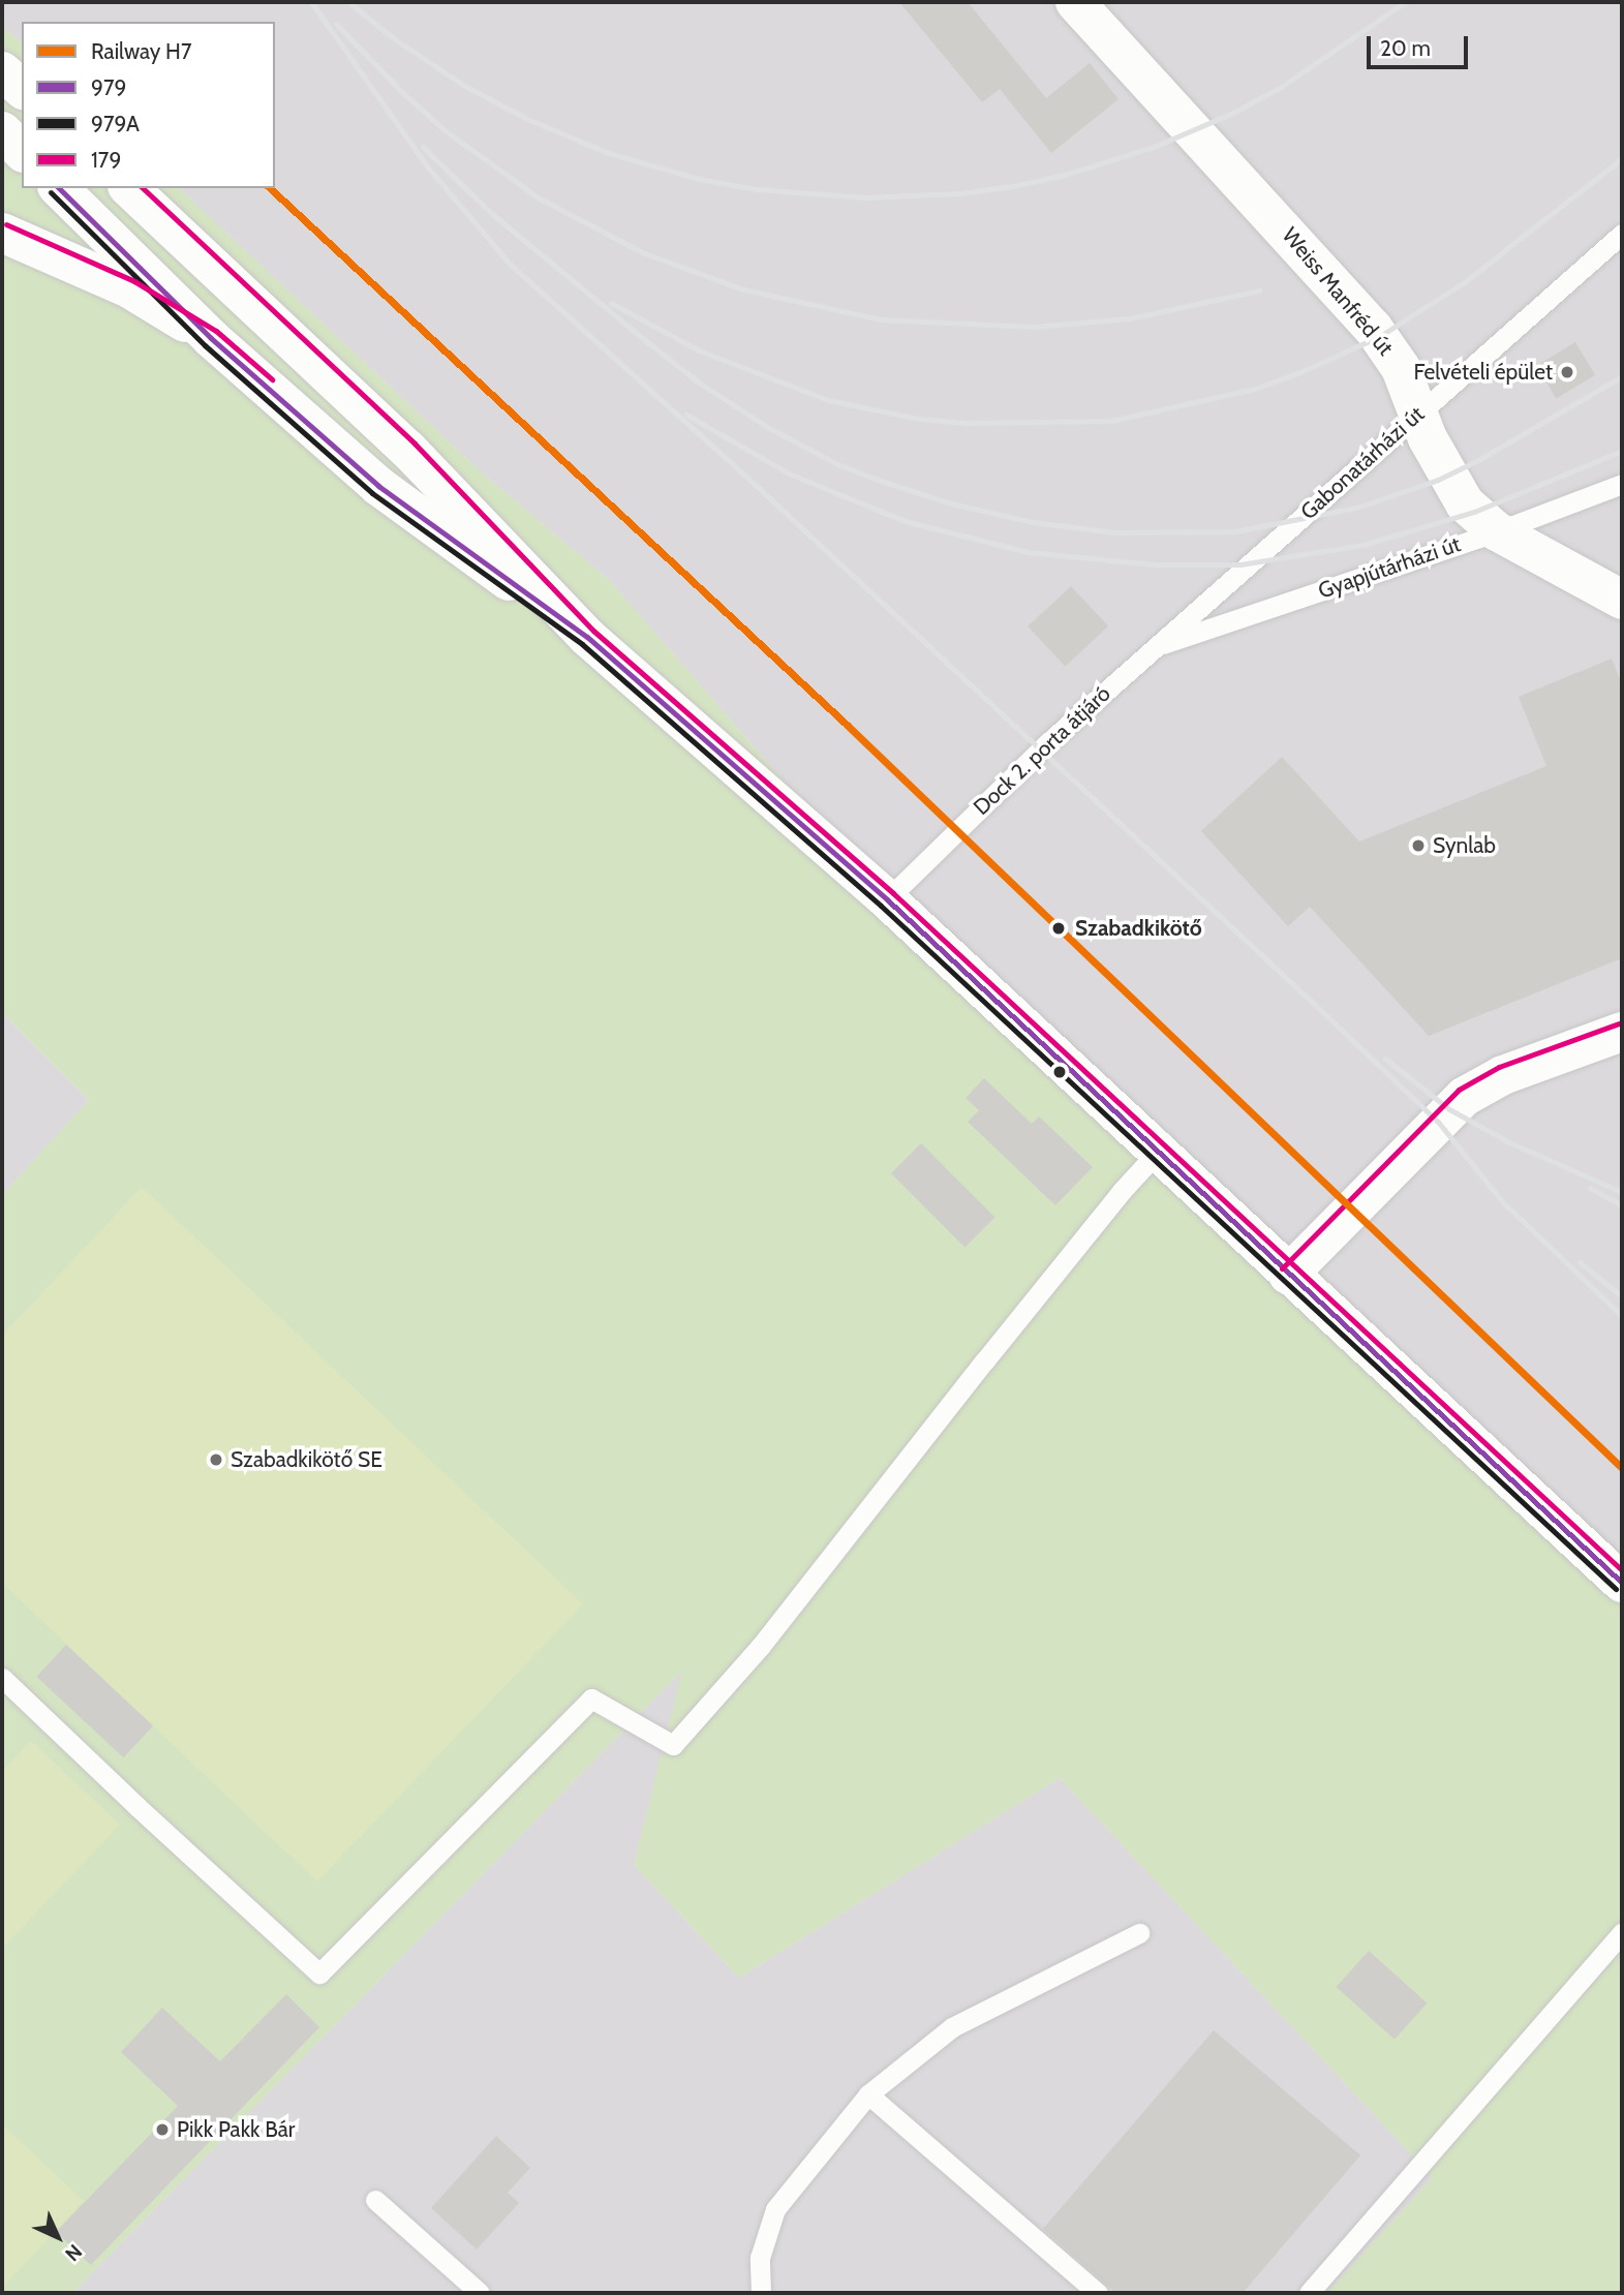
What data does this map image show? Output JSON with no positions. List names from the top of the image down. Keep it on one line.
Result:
{"streets":{"main road":["Weiss Manfréd út"],"lane":["Gabonatárházi út","Gyapjútárházi út","Dock 2. porta átjáró"]},"crossings":[["Weiss Manfréd út","Gabonatárházi út"],["Weiss Manfréd út","Gyapjútárházi út"],["Gabonatárházi út","Gyapjútárházi út"],["Gabonatárházi út","Dock 2. porta átjáró"]],"places":["Felvételi épület","Synlab","Szabadkikötő","Szabadkikötő SE","Pikk Pakk Bár"],"lines":["rail line H7","transit line 979","transit line 179","transit line 979A"],"legend":["Railway H7","979","979A","179"],"scale_bar":"20 m","north":"bottom right"}
